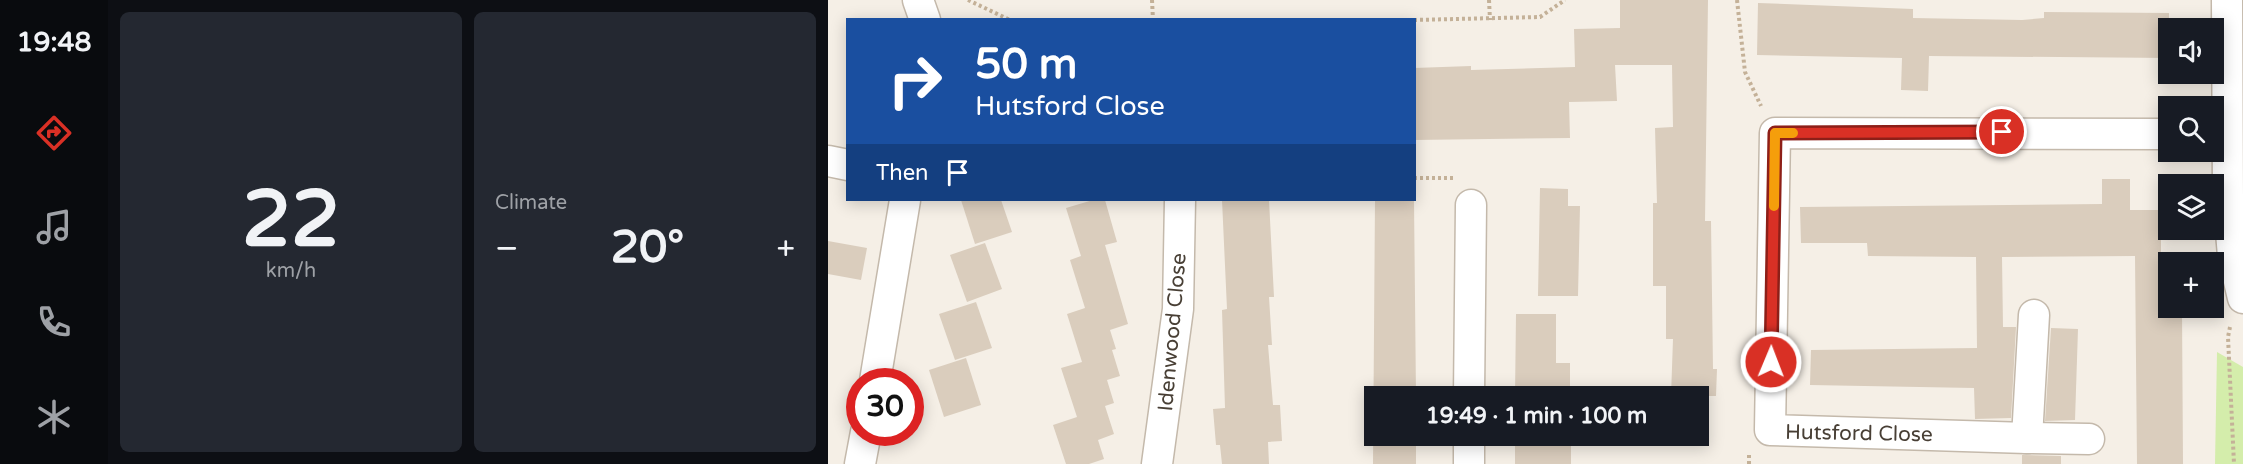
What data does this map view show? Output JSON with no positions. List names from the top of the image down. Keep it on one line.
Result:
{"streets":{"street":["Idenwood Close","Hutsford Close"]},"page":{"tabs":"19:48","tile":[["22","km/h"],"Climate"],"map_buttons":"+","turn":["50 m","Hutsford Close"],"then":"Then","heat":["−","20°","+"],"limit":"30","trip":"19:49 · 1 min · 100 m"}}
